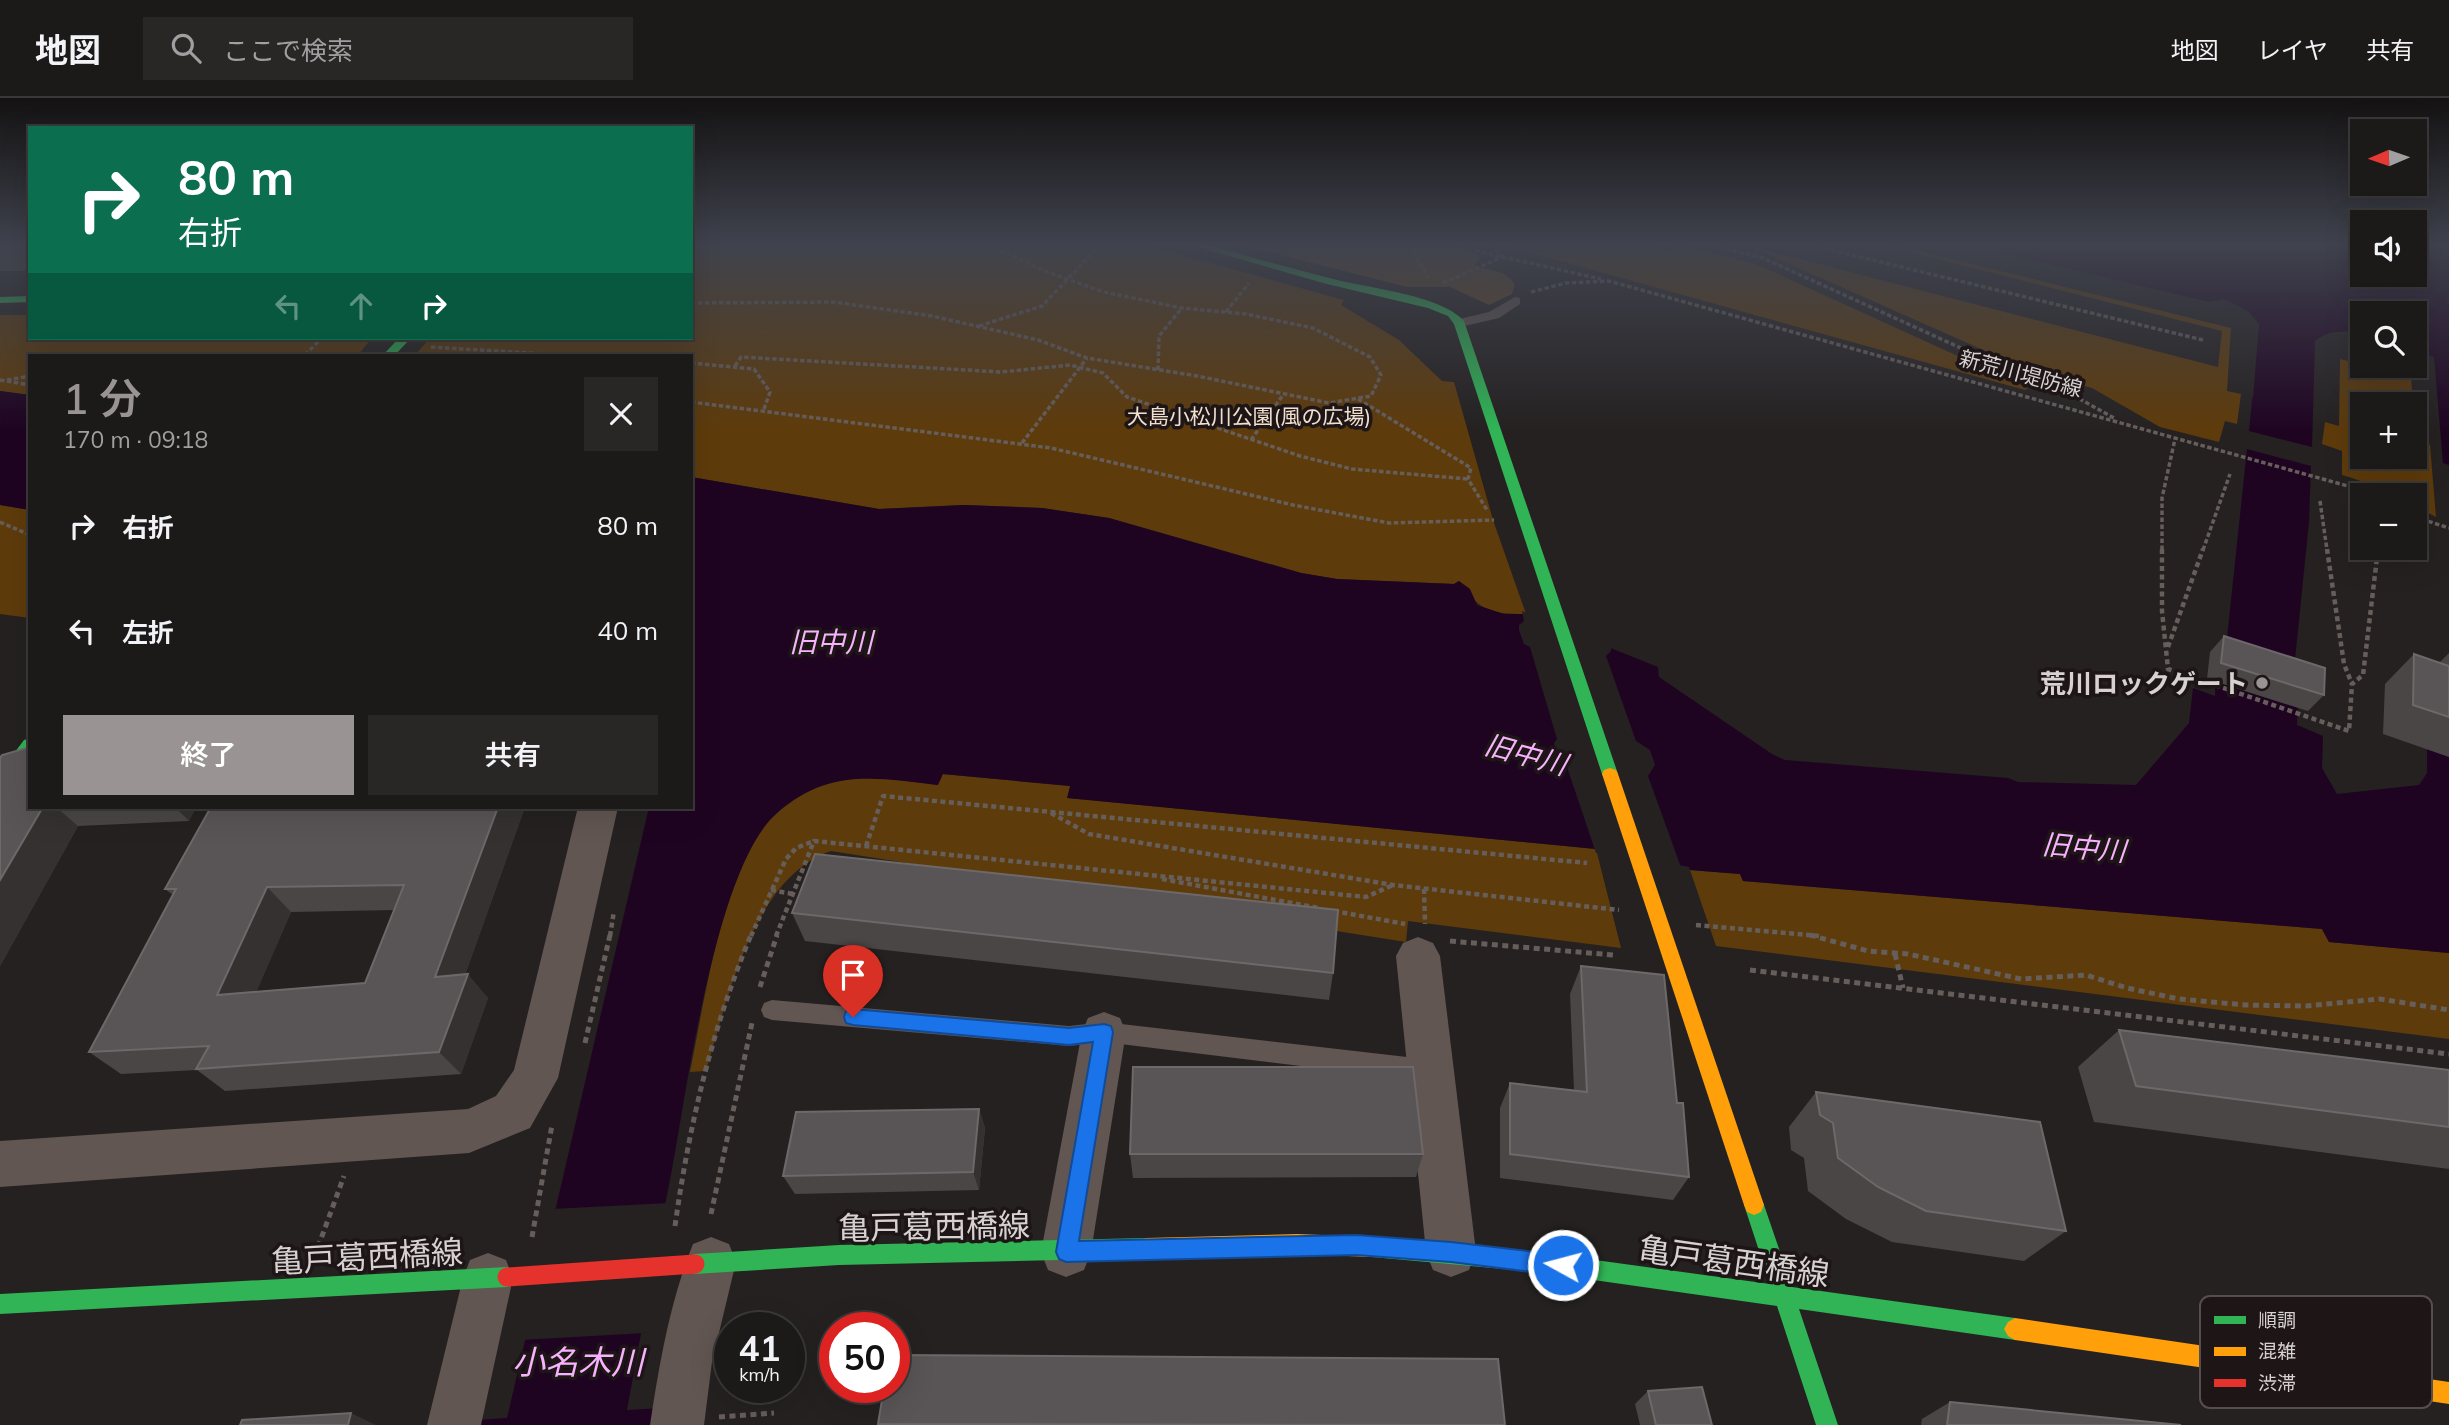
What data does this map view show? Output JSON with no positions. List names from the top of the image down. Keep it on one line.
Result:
{"streets":{"street":["亀戸葛西橋線"],"path":["新荒川堤防線"]},"water":["旧中川","小名木川"],"parks":["大島小松川公園(風の広場)"],"places":["荒川ロックゲート"],"legend":["順調","混雑","渋滞"],"north":"left","page":{"header":"地図","search":"ここで検索","nav":["地図","レイヤ","共有"],"map_buttons":["+","−"],"turn":["80 m","右折"],"heading":["1 分","170 m · 09:18"],"list":[{"name":"右折","value":"80 m"},{"name":"左折","value":"40 m"}],"buttons":["終了","共有"],"speed":"41 km/h","limit":"50"}}
